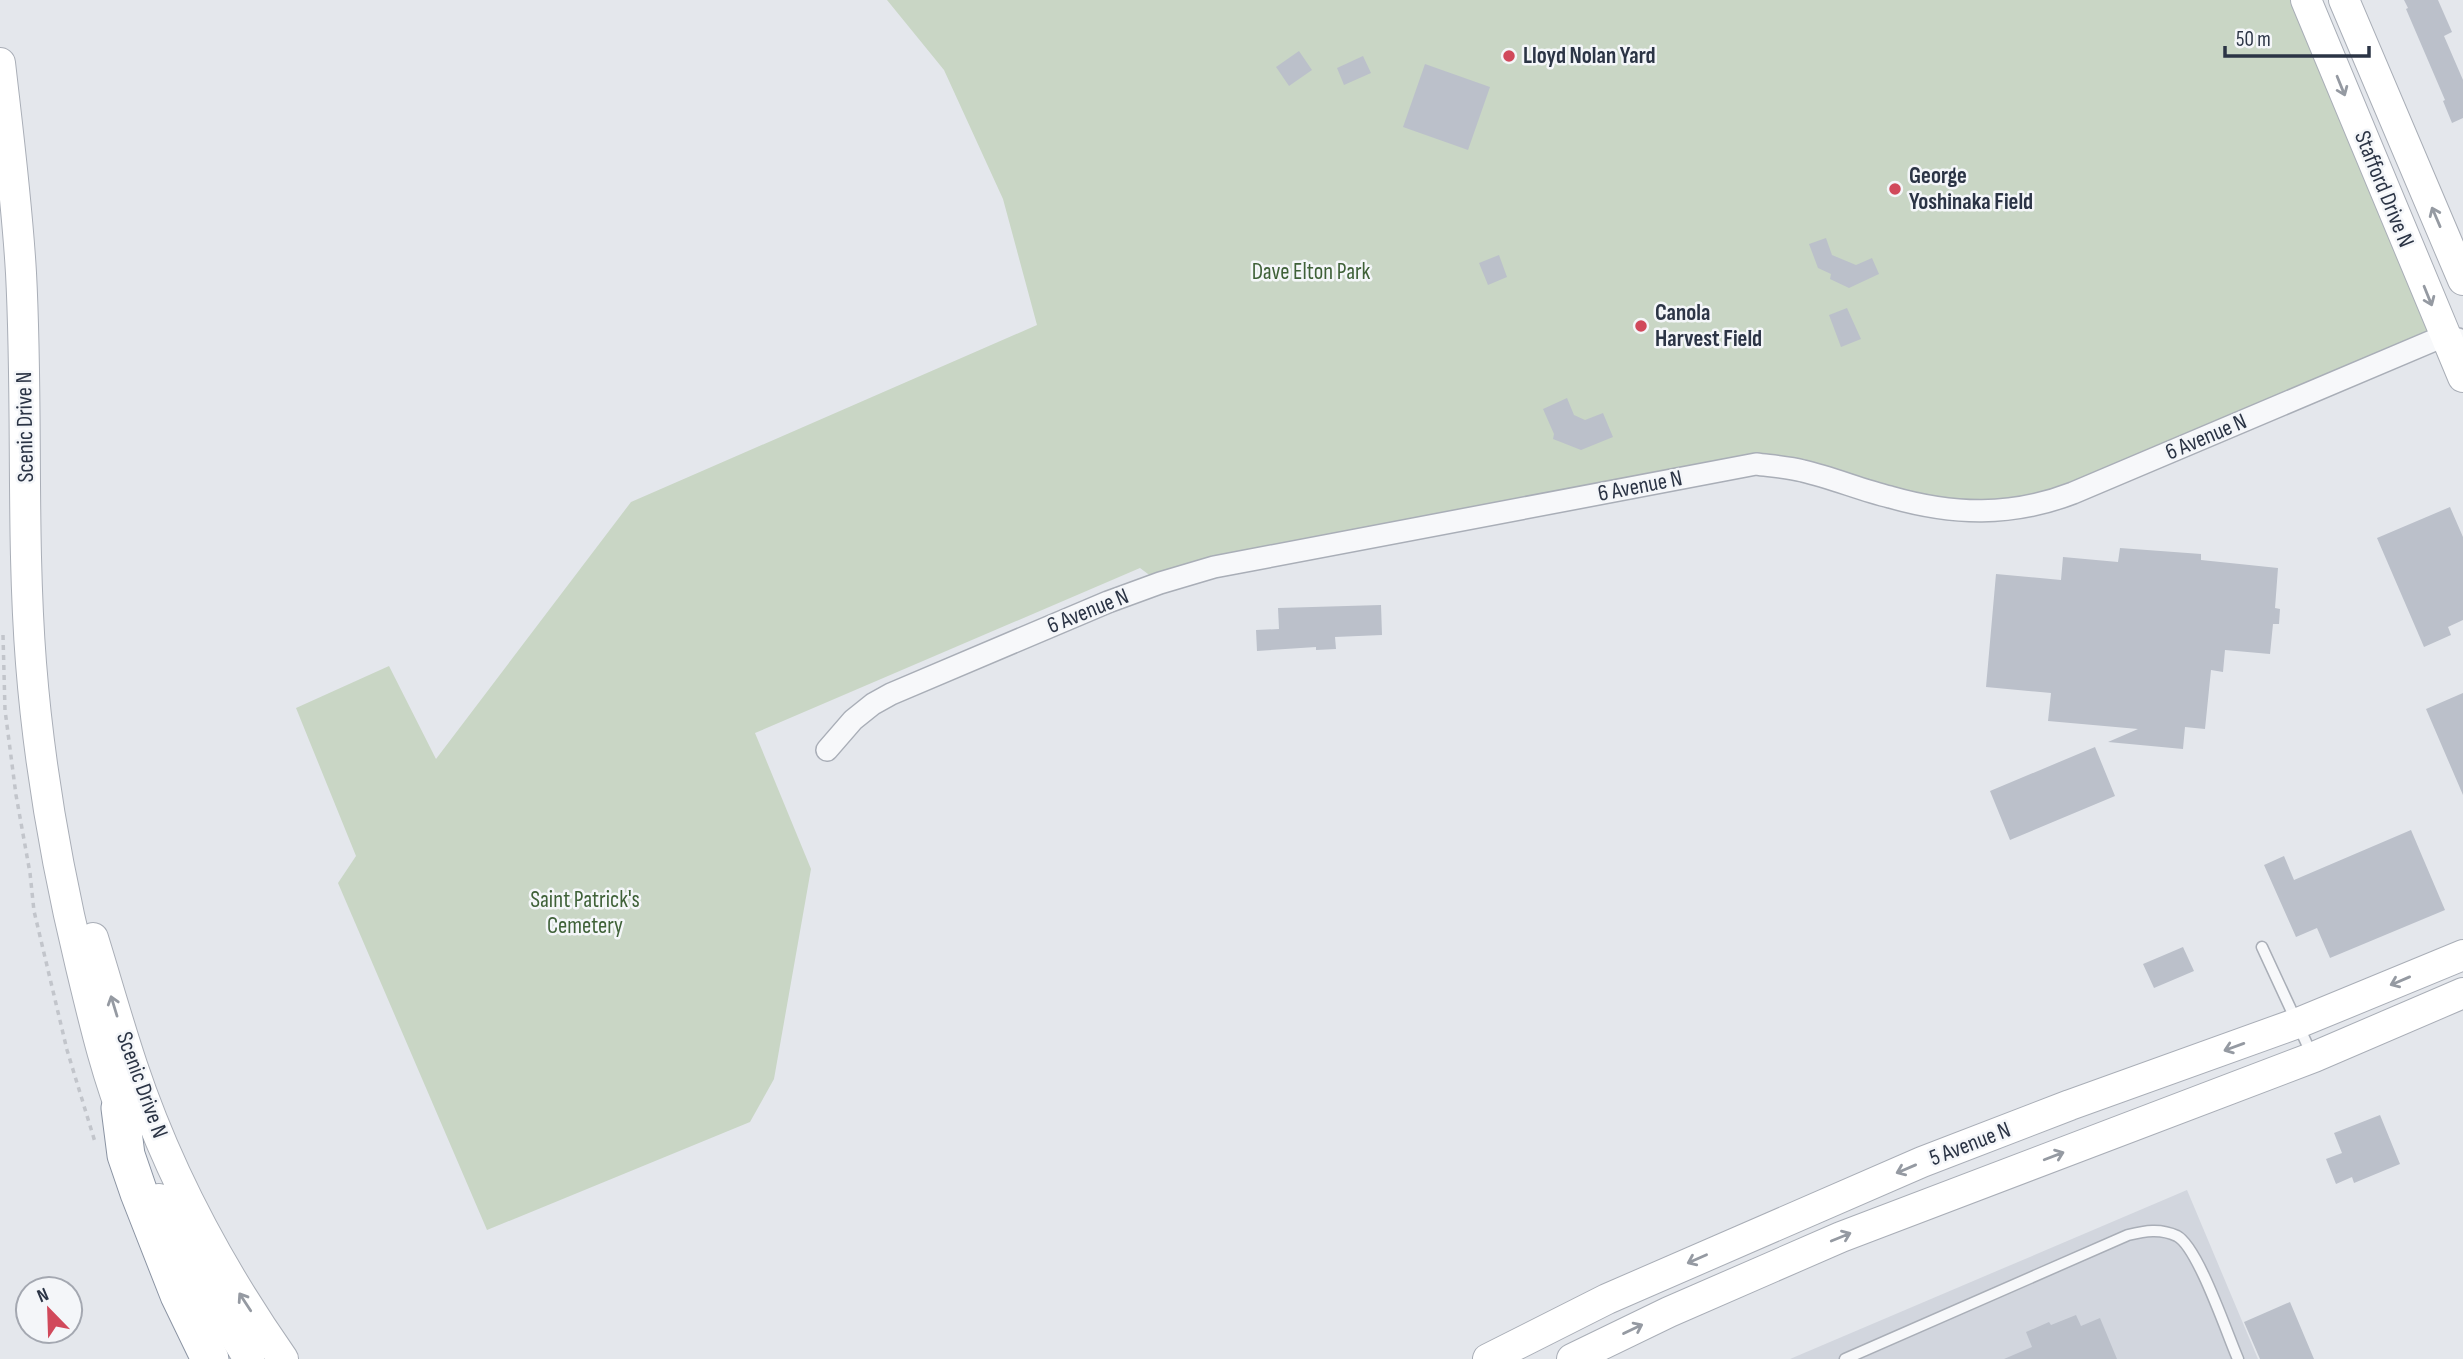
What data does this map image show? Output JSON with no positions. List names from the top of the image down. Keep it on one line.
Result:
{"streets":{"main road":["Stafford Drive N","Scenic Drive N","5 Avenue N"],"street":["6 Avenue N"]},"crossings":[["Stafford Drive N","6 Avenue N"]],"parks":["Dave Elton Park","Saint Patrick's Cemetery"],"places":["Lloyd Nolan Yard","George Yoshinaka Field","Canola Harvest Field"],"scale_bar":"50 m","north":"top left"}
